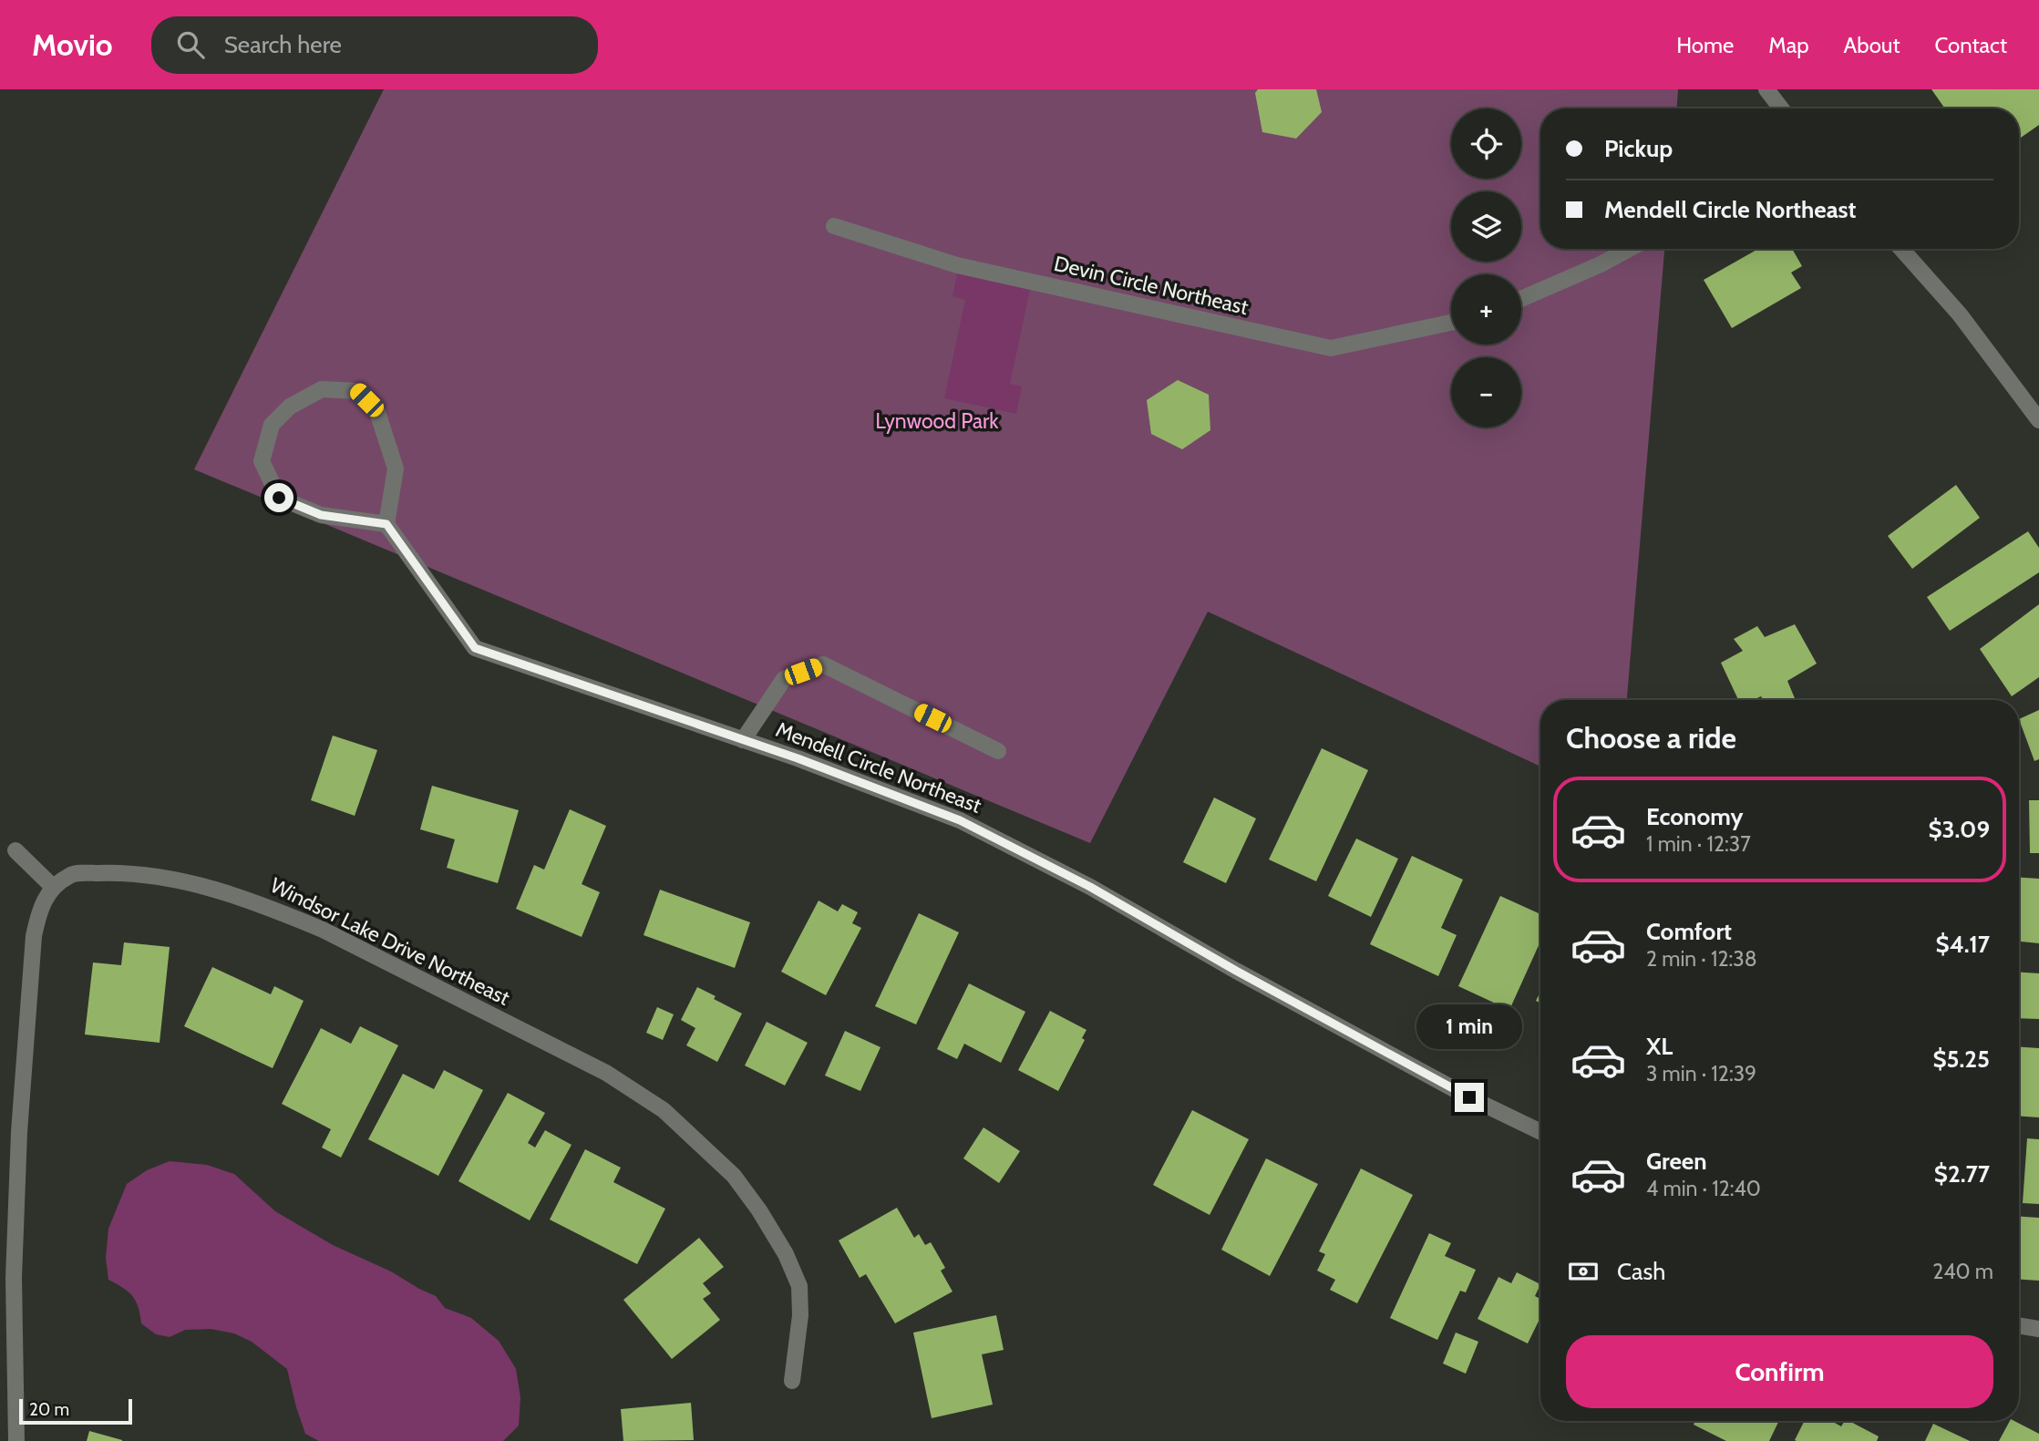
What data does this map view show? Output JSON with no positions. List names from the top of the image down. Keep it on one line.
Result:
{"streets":{"street":["Devin Circle Northeast","Mendell Circle Northeast","Windsor Lake Drive Northeast"]},"parks":["Lynwood Park"],"scale_bar":"20 m","page":{"header":"Movio","search":"Search here","nav":["Home","Map","About","Contact"],"map_buttons":["+","−"],"banner":["Pickup","Mendell Circle Northeast"],"heading":"Choose a ride","list":[{"name":"Economy","note":"1 min · 12:37","value":"$3.09"},{"name":"Comfort","note":"2 min · 12:38","value":"$4.17"},{"name":"XL","note":"3 min · 12:39","value":"$5.25"},{"name":"Green","note":"4 min · 12:40","value":"$2.77"}],"bubble":"1 min","pay":["Cash","240 m"],"buttons":"Confirm","scale":"20 m"}}
